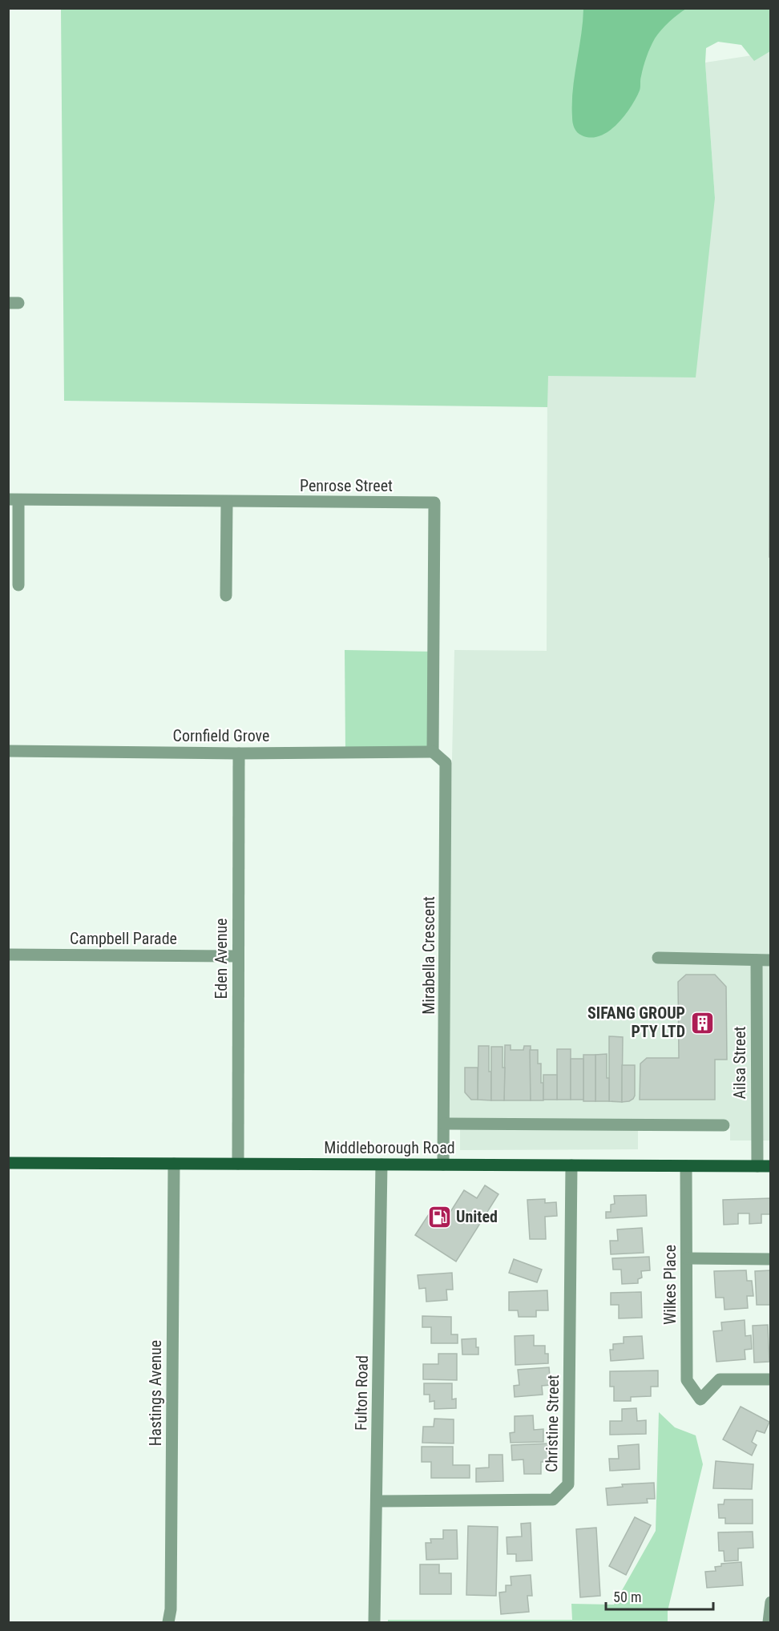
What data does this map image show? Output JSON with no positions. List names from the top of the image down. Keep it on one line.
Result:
{"streets":{"main road":["Middleborough Road"],"street":["Penrose Street","Cornfield Grove","Campbell Parade","Mirabella Crescent","Eden Avenue","Ailsa Street","Wilkes Place","Hastings Avenue","Fulton Road","Christine Street"]},"crossings":[["Penrose Street","Cornfield Grove"],["Penrose Street","Mirabella Crescent"],["Cornfield Grove","Mirabella Crescent"],["Cornfield Grove","Eden Avenue"],["Campbell Parade","Eden Avenue"],["Mirabella Crescent","Middleborough Road"],["Eden Avenue","Middleborough Road"],["Ailsa Street","Middleborough Road"],["Middleborough Road","Wilkes Place"],["Middleborough Road","Hastings Avenue"],["Middleborough Road","Fulton Road"],["Middleborough Road","Christine Street"],["Fulton Road","Christine Street"]],"places":{"building":["SIFANG GROUP PTY LTD"],"fuel station":["United"]},"scale_bar":"50 m"}
